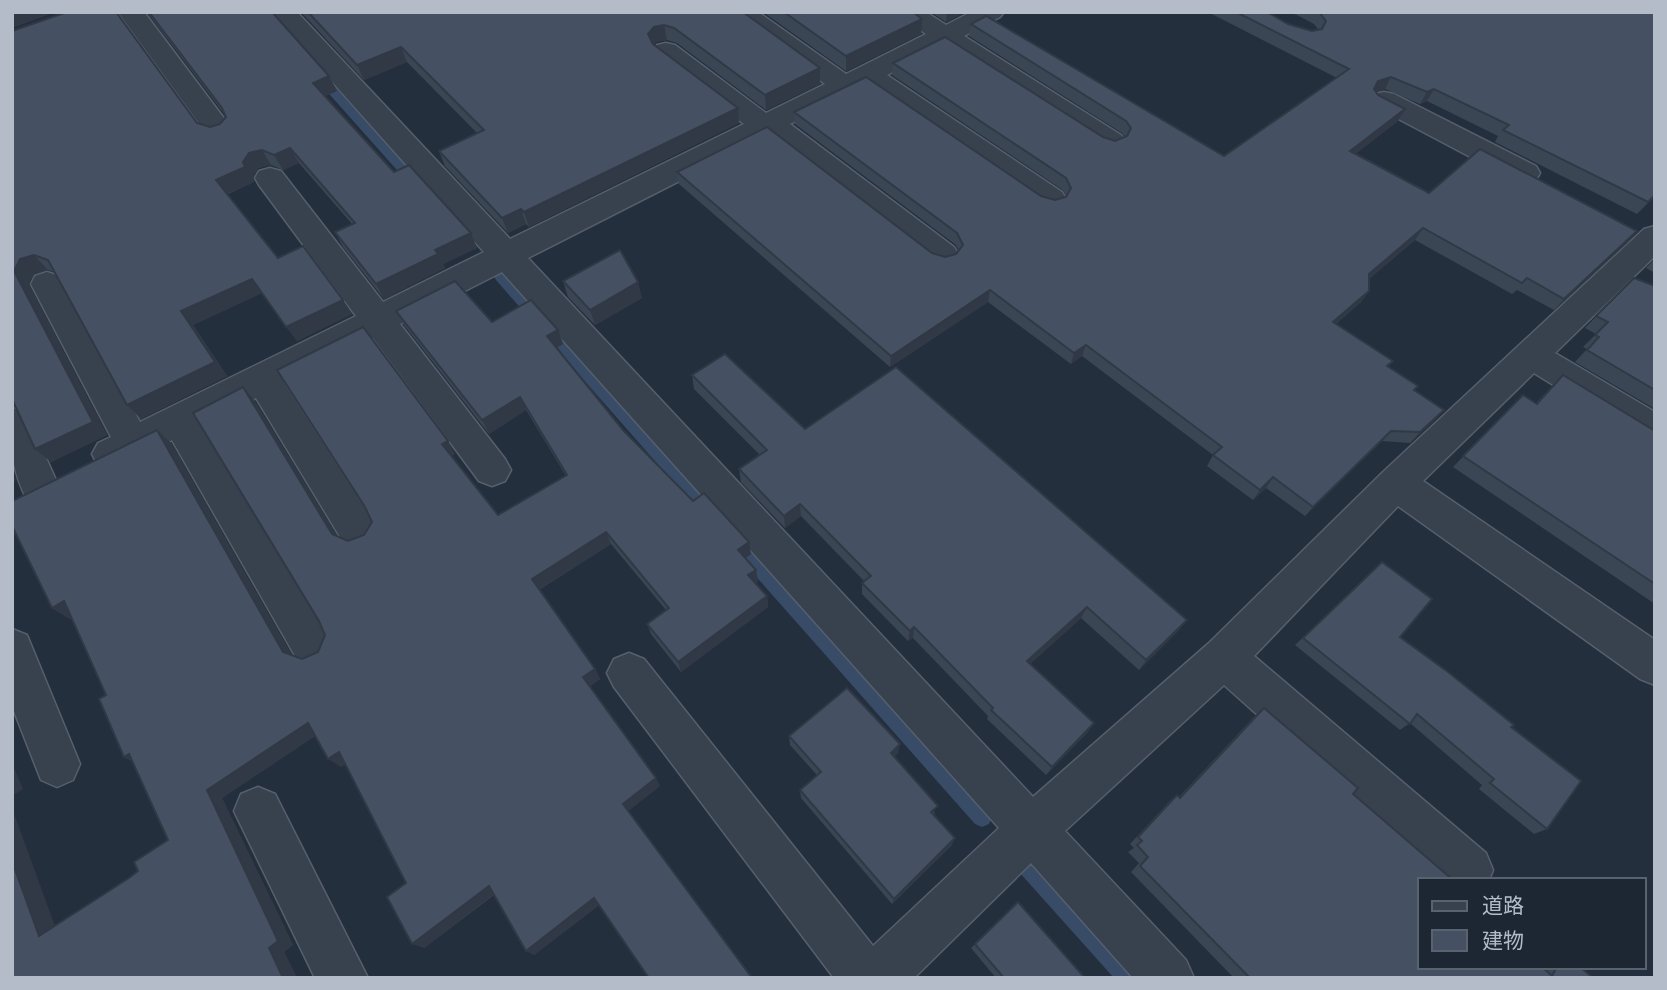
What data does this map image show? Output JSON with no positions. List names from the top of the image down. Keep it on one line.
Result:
{"legend":["道路","建物"]}
